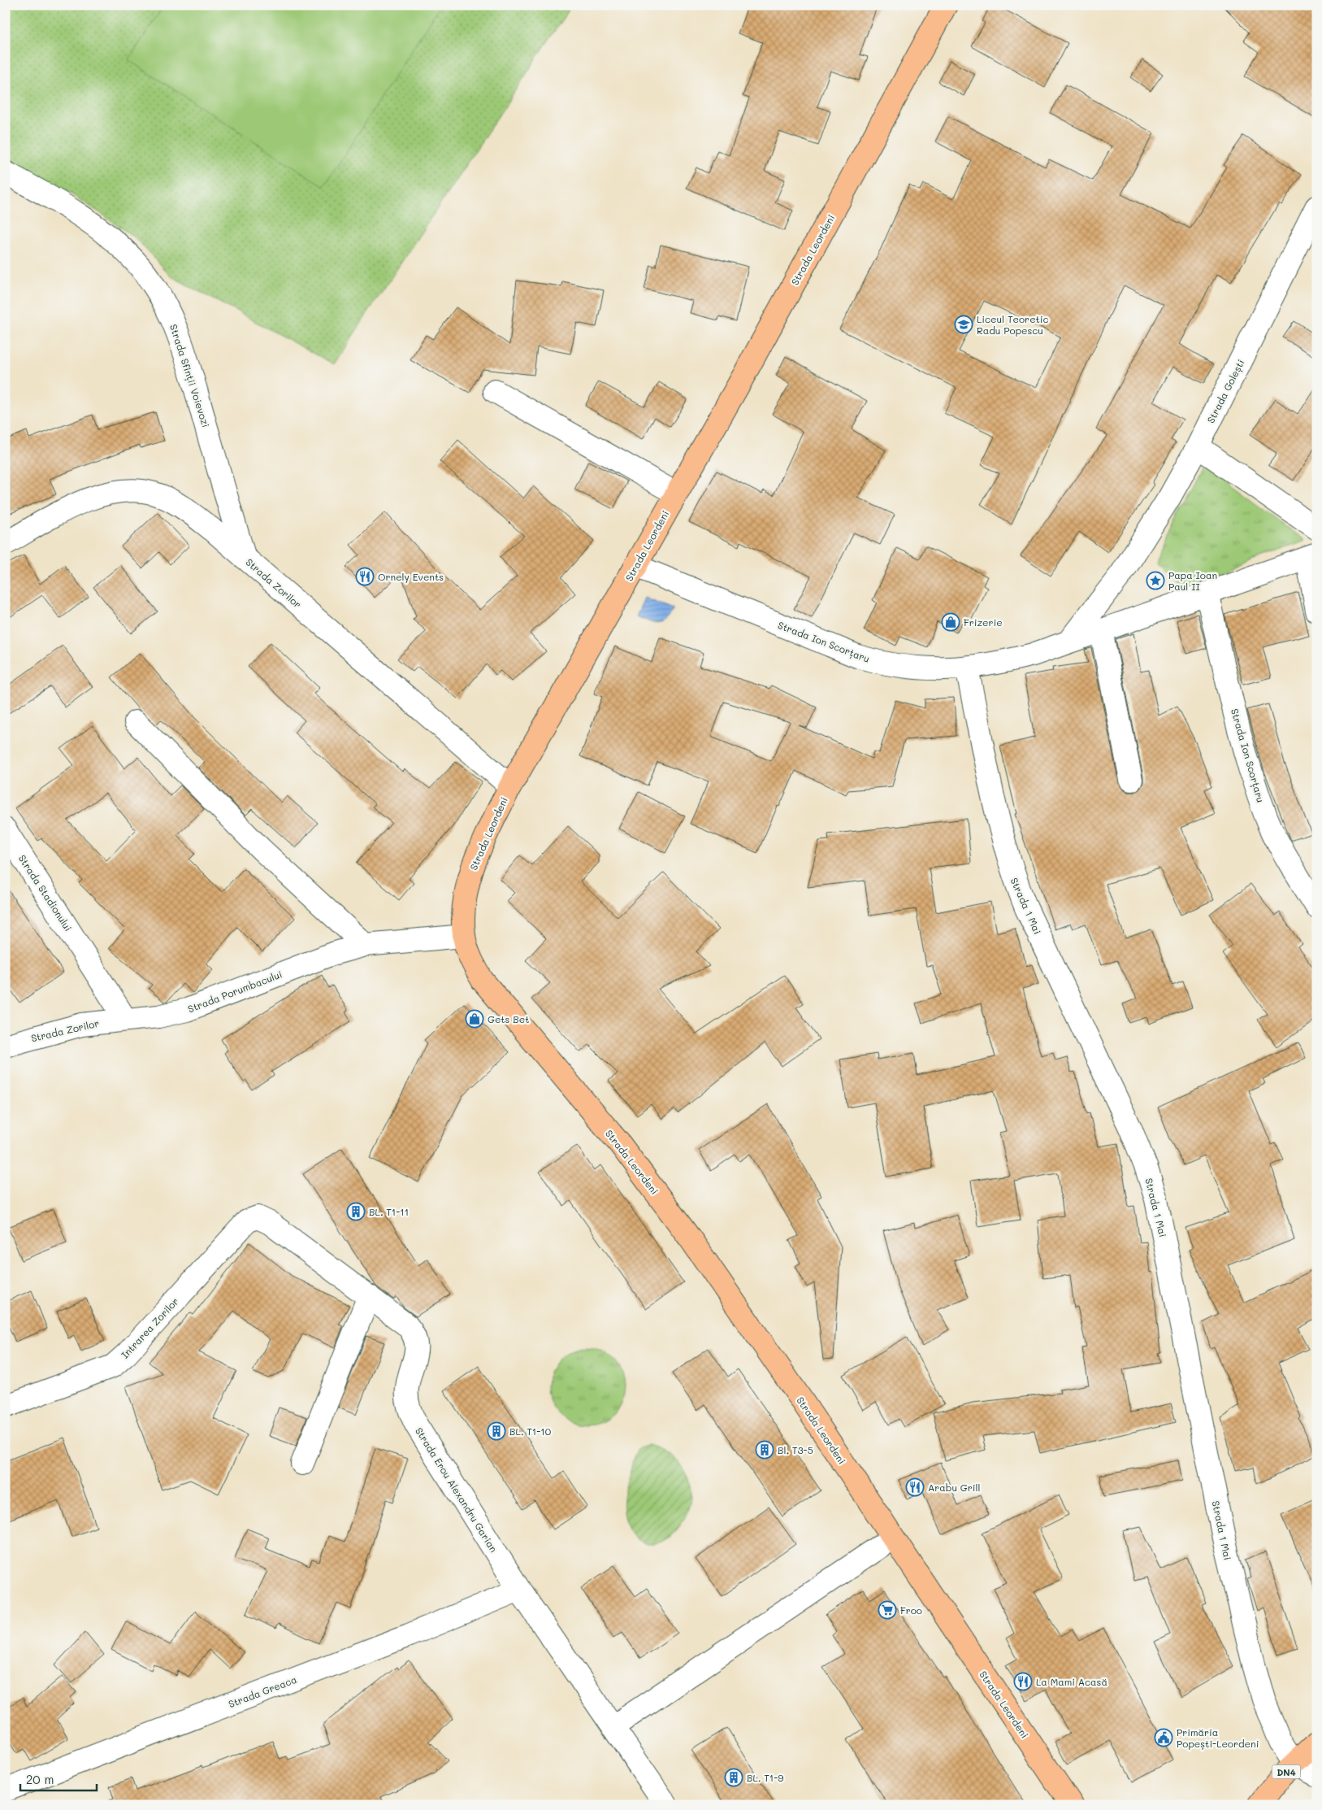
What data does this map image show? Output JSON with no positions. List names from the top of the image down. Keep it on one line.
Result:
{"streets":{"main road":["Strada Leordeni","DN4"],"street":["Strada Sfinții Voievozi","Strada Golești","Strada Zorilor","Strada Ion Scorțaru","Strada Stadionului","Strada 1 Mai","Strada Porumbacului","Intrarea Zorilor","Strada Erou Alexandru Garian","Strada Greaca"]},"crossings":[["Strada Leordeni","Strada Zorilor"],["Strada Leordeni","Strada Ion Scorțaru"],["Strada Leordeni","Strada Porumbacului"],["Strada Sfinții Voievozi","Strada Zorilor"],["Strada Zorilor","Strada Stadionului"],["Strada Zorilor","Strada Porumbacului"],["Strada Ion Scorțaru","Strada 1 Mai"],["Strada Stadionului","Strada Porumbacului"],["Strada 1 Mai","DN4"],["Intrarea Zorilor","Strada Erou Alexandru Garian"],["Strada Erou Alexandru Garian","Strada Greaca"]],"places":{"school or university":["Liceul Teoretic Radu Popescu"],"restaurant":["Ornely Events","Arabu Grill","La Mami Acasă"],"place":["Papa Ioan Paul II"],"shop":["Frizerie","Gets Bet"],"building":["BL. T1-11","BL. T1-10","Bl. T3-5","BL. T1-9"],"supermarket":["Froo"],"public building":["Primăria Popești-Leordeni"]},"scale_bar":"20 m"}
